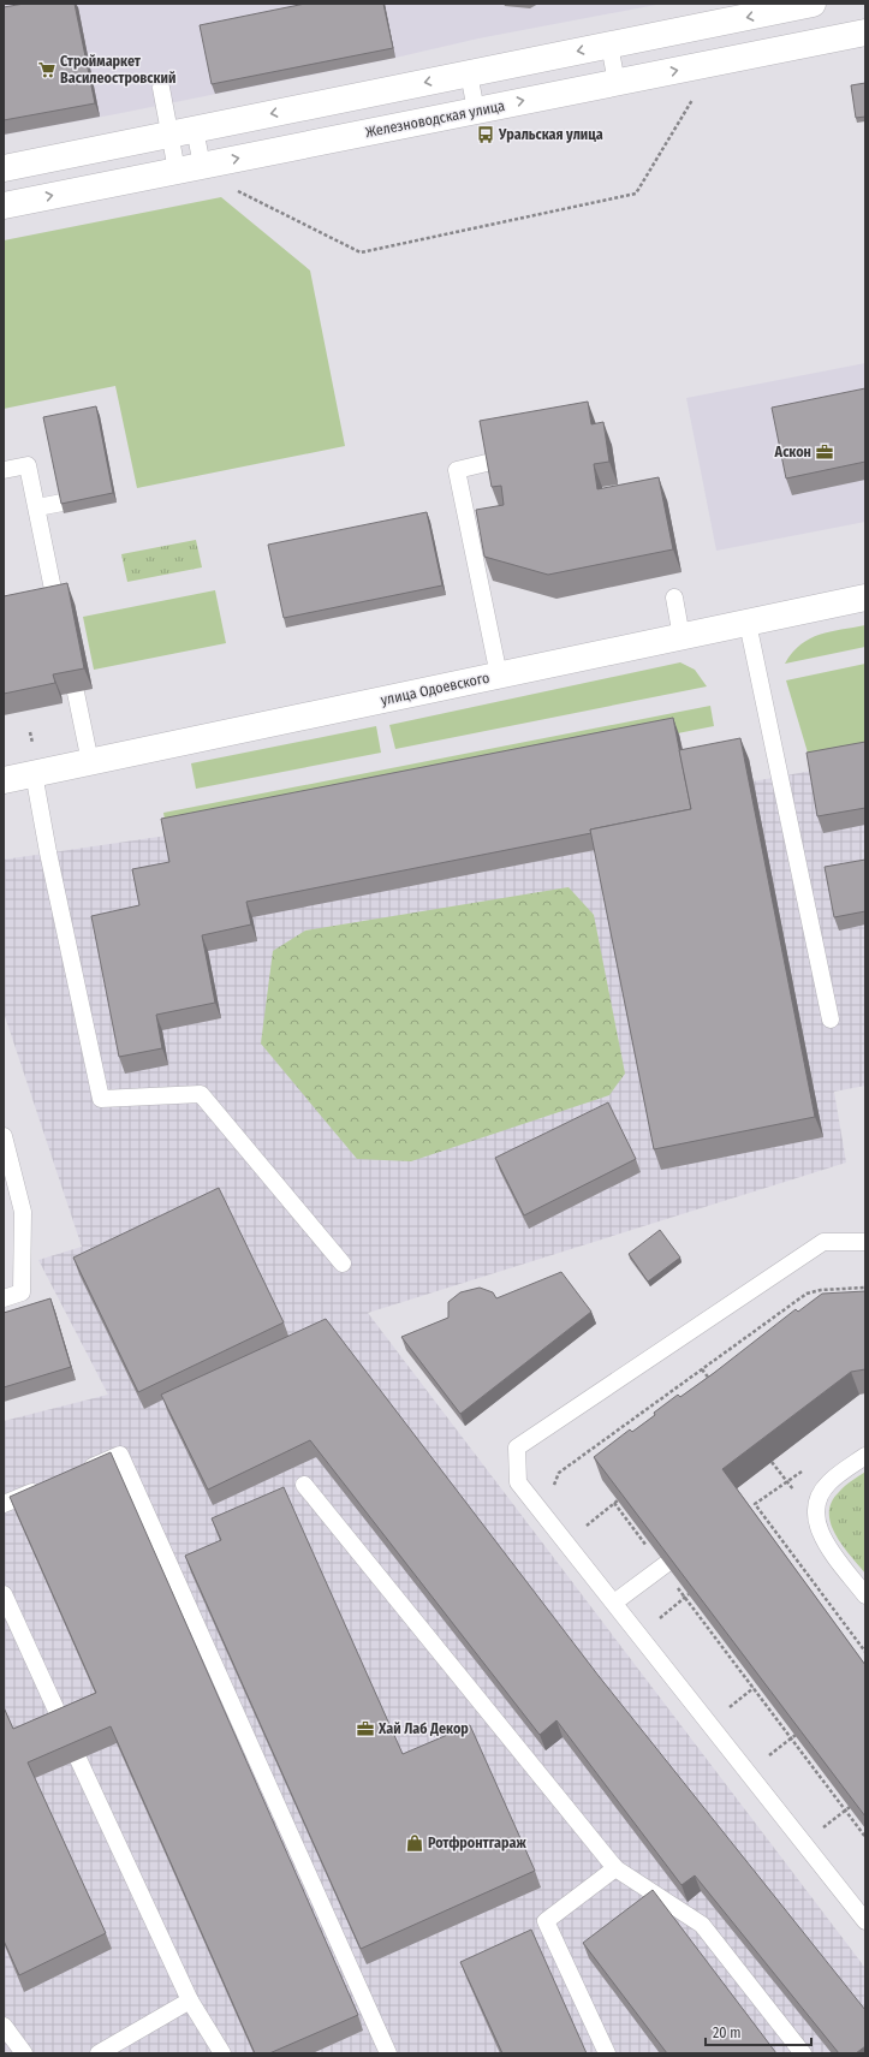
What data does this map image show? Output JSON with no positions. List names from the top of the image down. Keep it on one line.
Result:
{"streets":{"street":["Железноводская улица","улица Одоевского"]},"places":{"supermarket":["Строймаркет Василеостровский"],"bus stop":["Уральская улица"],"office":["Аскон","Хай Лаб Декор"],"shop":["Ротфронтгараж"]},"scale_bar":"20 m"}
